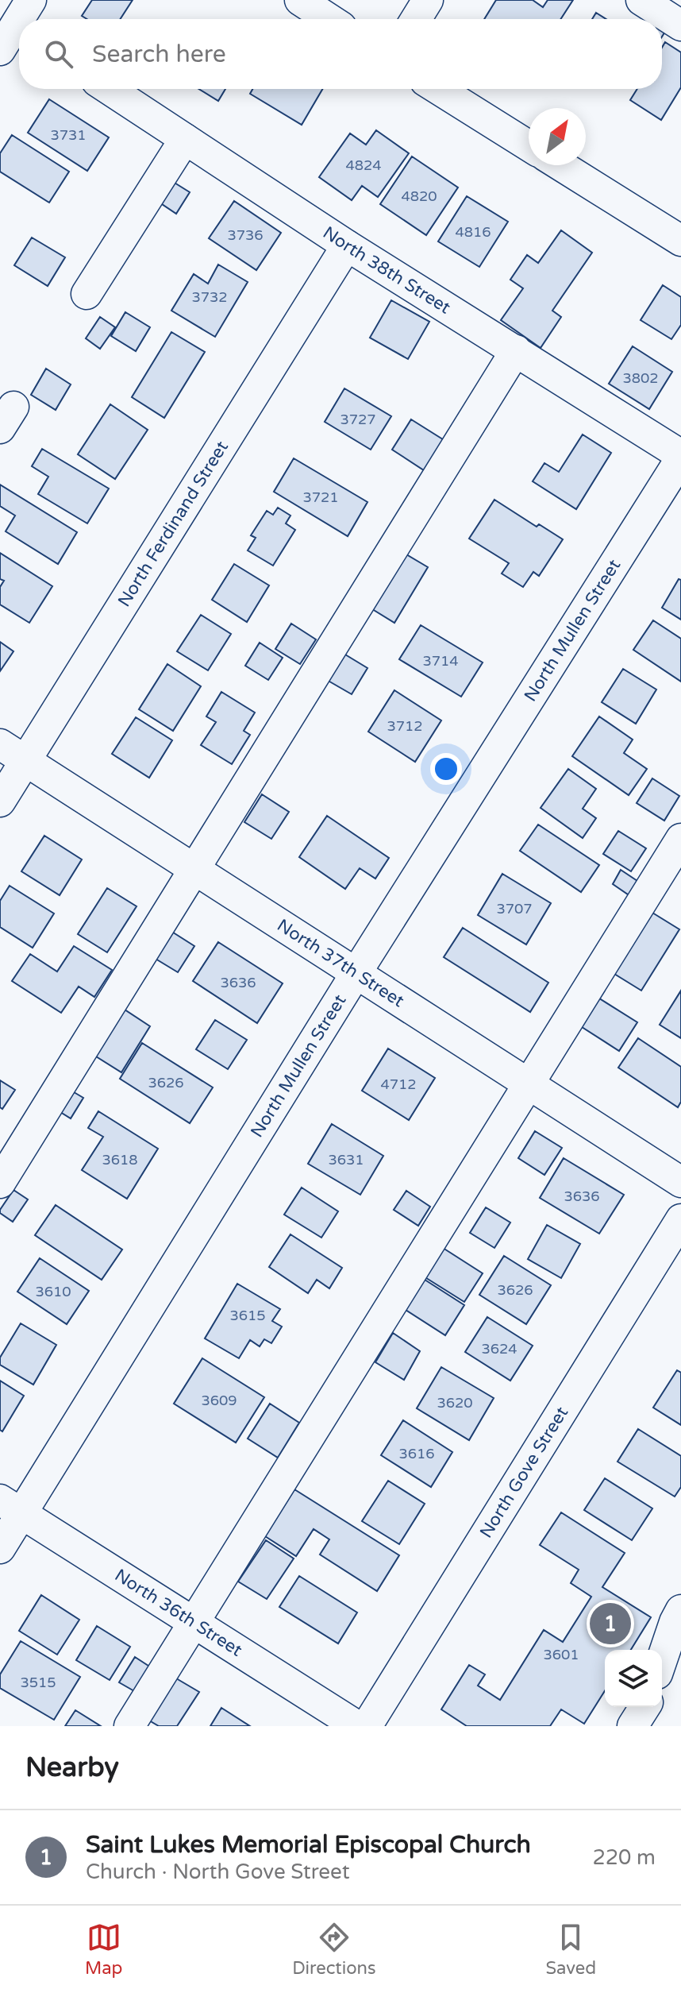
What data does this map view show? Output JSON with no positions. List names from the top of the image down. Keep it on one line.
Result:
{"streets":{"street":["North 38th Street","North Ferdinand Street","North Mullen Street","North 37th Street","North Gove Street","North 36th Street"]},"crossings":[["North 38th Street","North Ferdinand Street"],["North 38th Street","North Mullen Street"],["North Ferdinand Street","North 37th Street"],["North Mullen Street","North 37th Street"],["North Mullen Street","North 36th Street"]],"house_numbers":["3731","4824","4820","4816","3736","3732","3802","3727","3721","3714","3712","3707","3636","3626","4712","3618","3631","3636","3626","3610","3615","3624","3609","3620","3616","3601","3515"],"north":"top right","page":{"search":"Search here","pins":"1","heading":"Nearby","list":[{"mark":"1","name":"Saint Lukes Memorial Episcopal Church","note":"Church · North Gove Street","value":"220 m"}],"nav":["Map","Directions","Saved"]}}
